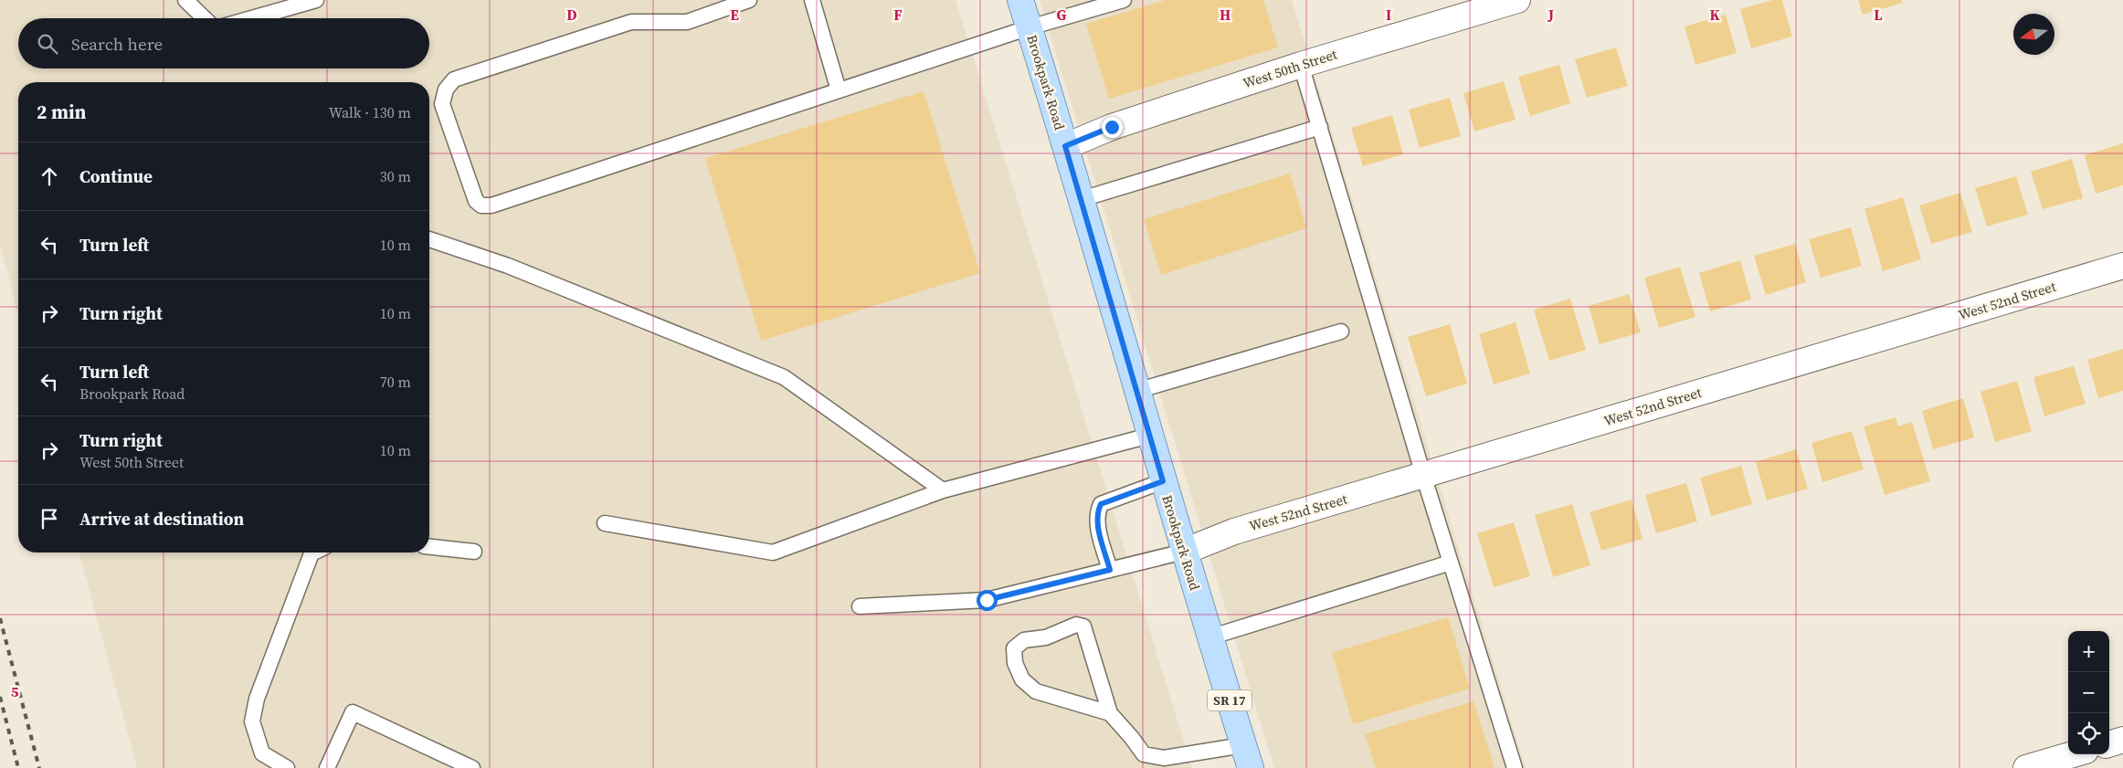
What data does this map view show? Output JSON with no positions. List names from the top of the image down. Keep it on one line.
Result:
{"streets":{"main road":["Brookpark Road","SR 17"],"street":["West 50th Street","West 52nd Street"]},"crossings":[["West 50th Street","Brookpark Road"],["Brookpark Road","West 52nd Street"]],"north":"left","page":{"search":"Search here","heading":["2 min","Walk · 130 m"],"list":[["Continue","30 m"],["Turn left","10 m"],["Turn right","10 m"],["Turn left","Brookpark Road","70 m"],["Turn right","West 50th Street","10 m"],"Arrive at destination"],"map_buttons":["+","−"]},"grid":{"columns":["D","E","F","G","H","I","J","K","L"],"rows":["5"]}}
